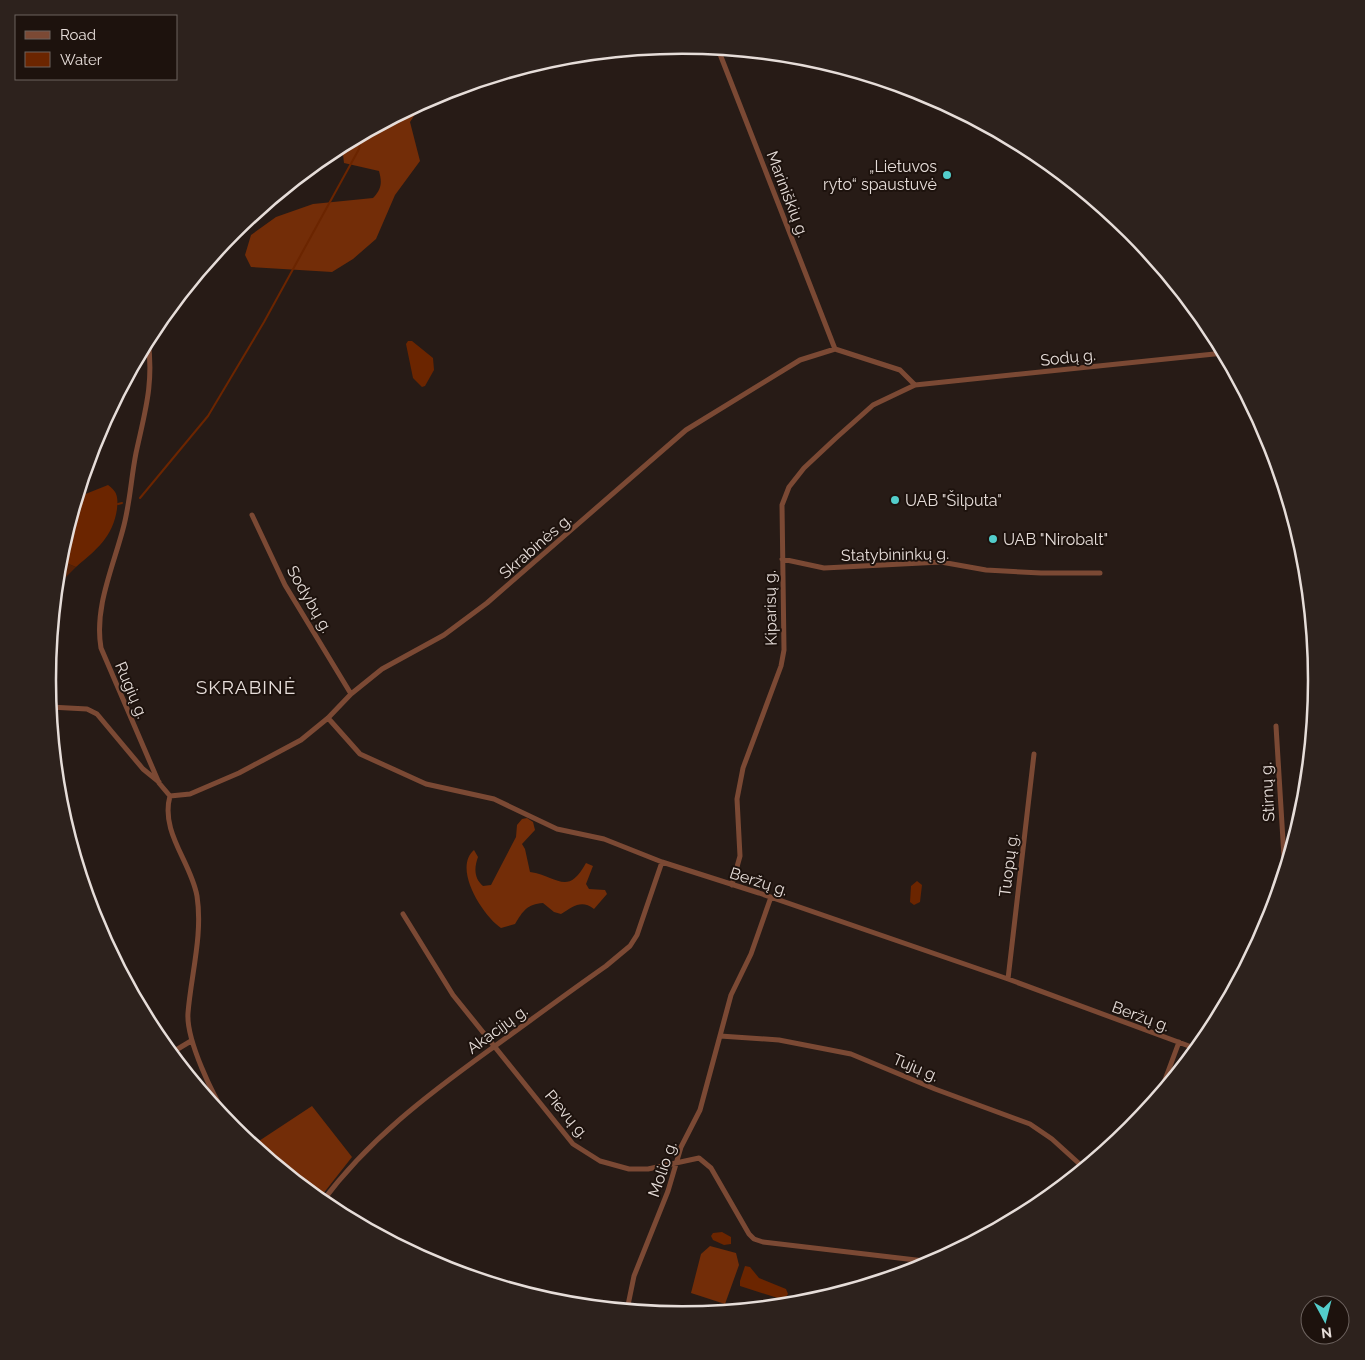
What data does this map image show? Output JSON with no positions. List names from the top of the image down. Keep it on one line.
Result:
{"streets":{"street":["Mariniškių g.","Sodų g.","Skrabinės g.","Statybininkų g.","Sodybų g.","Kiparisų g.","Rugių g.","Stirnų g.","Tuopų g.","Beržų g.","Akacijų g.","Tujų g.","Pievų g.","Molio g."]},"crossings":[["Mariniškių g.","Skrabinės g."],["Sodų g.","Kiparisų g."],["Skrabinės g.","Sodybų g."],["Skrabinės g.","Rugių g."],["Skrabinės g.","Beržų g."],["Statybininkų g.","Kiparisų g."],["Kiparisų g.","Beržų g."],["Tuopų g.","Beržų g."],["Beržų g.","Akacijų g."],["Beržų g.","Molio g."],["Akacijų g.","Pievų g."],["Tujų g.","Molio g."],["Pievų g.","Molio g."]],"districts":["SKRABINĖ"],"places":["„Lietuvos ryto“ spaustuvė","UAB \"Šilputa\"","UAB \"Nirobalt\""],"legend":["Road","Water"],"north":"bottom"}
